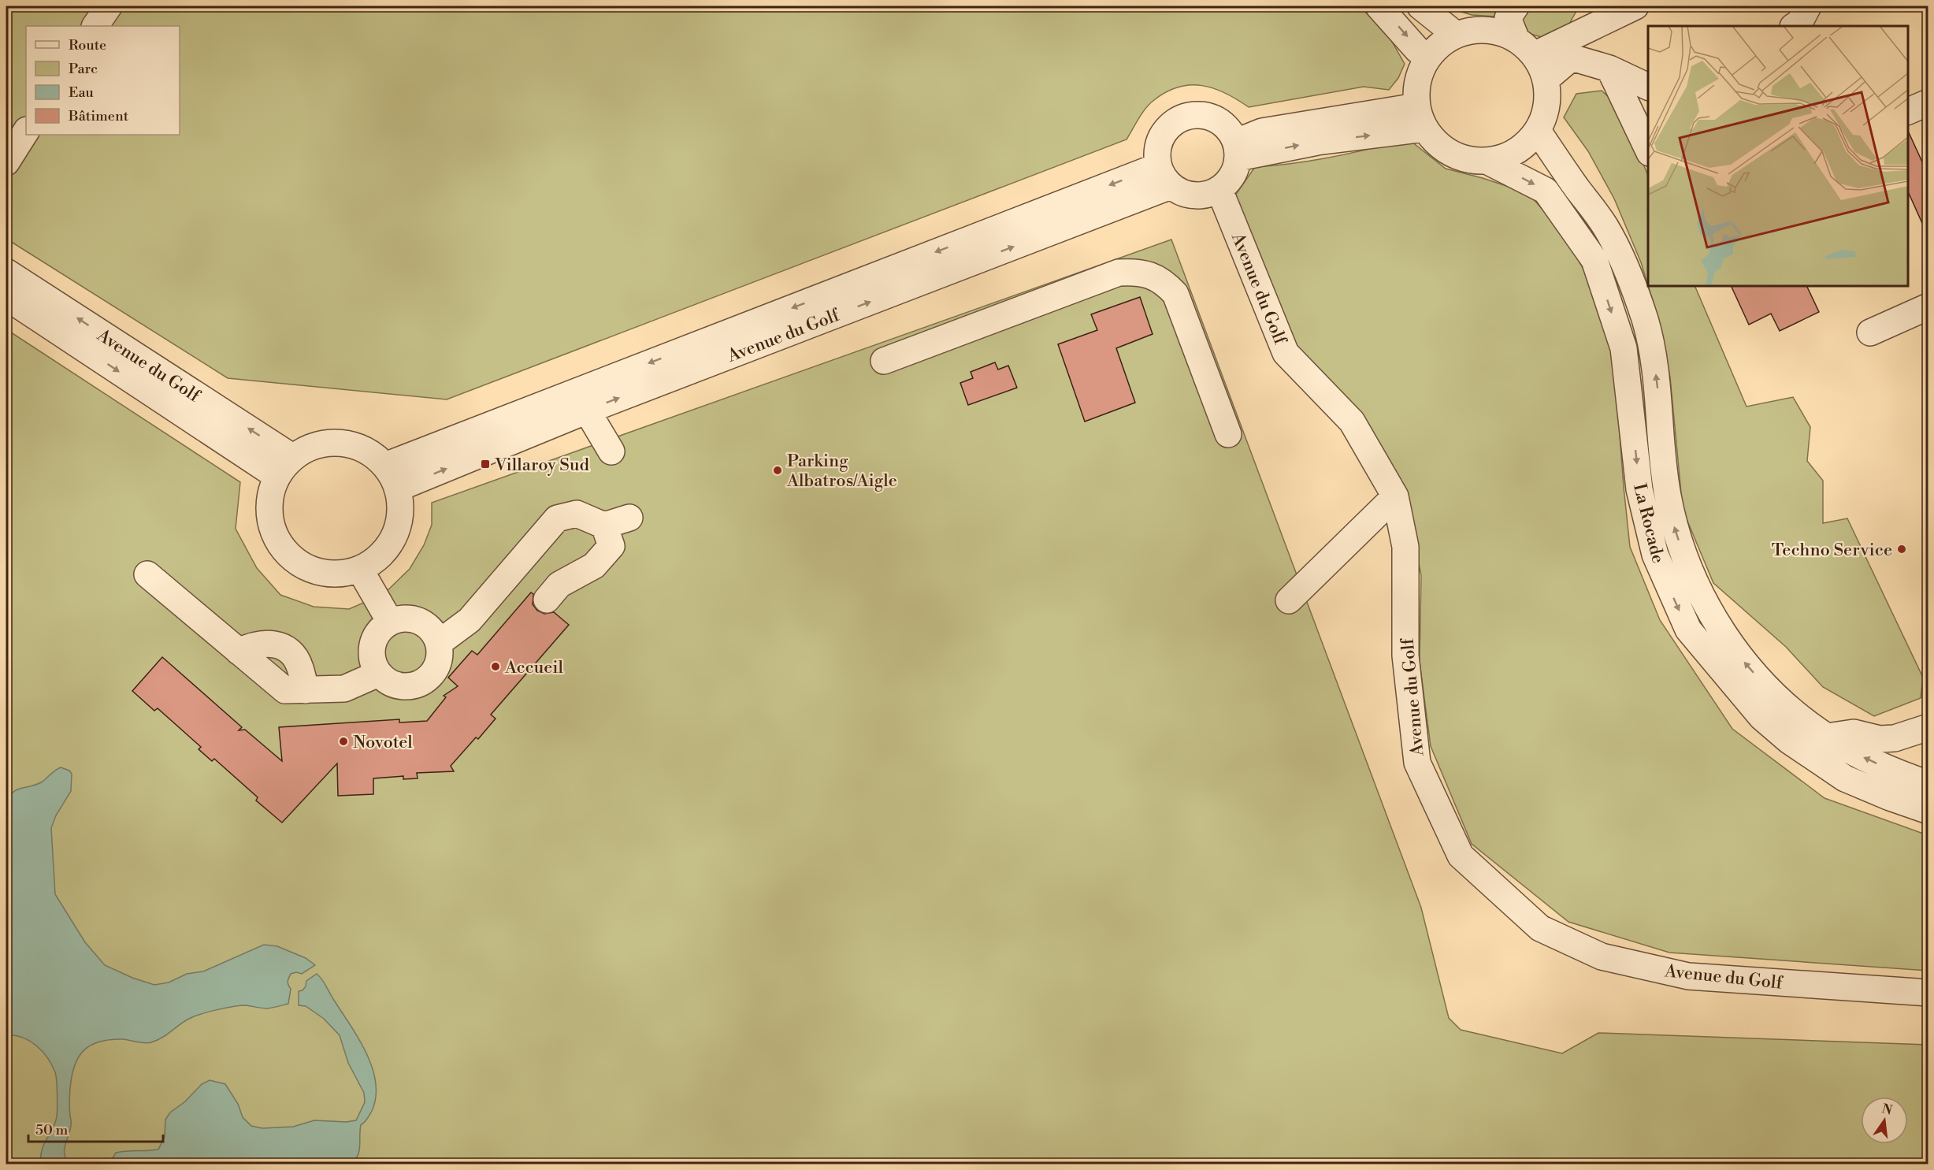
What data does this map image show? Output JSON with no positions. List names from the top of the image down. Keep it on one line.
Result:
{"streets":{"street":["Avenue du Golf","La Rocade"]},"places":{"transit":["Villaroy Sud"],"other":["Parking Albatros/Aigle","Techno Service","Accueil","Novotel"]},"legend":["Route","Parc","Eau","Bâtiment"],"scale_bar":"50 m","north":"top"}
